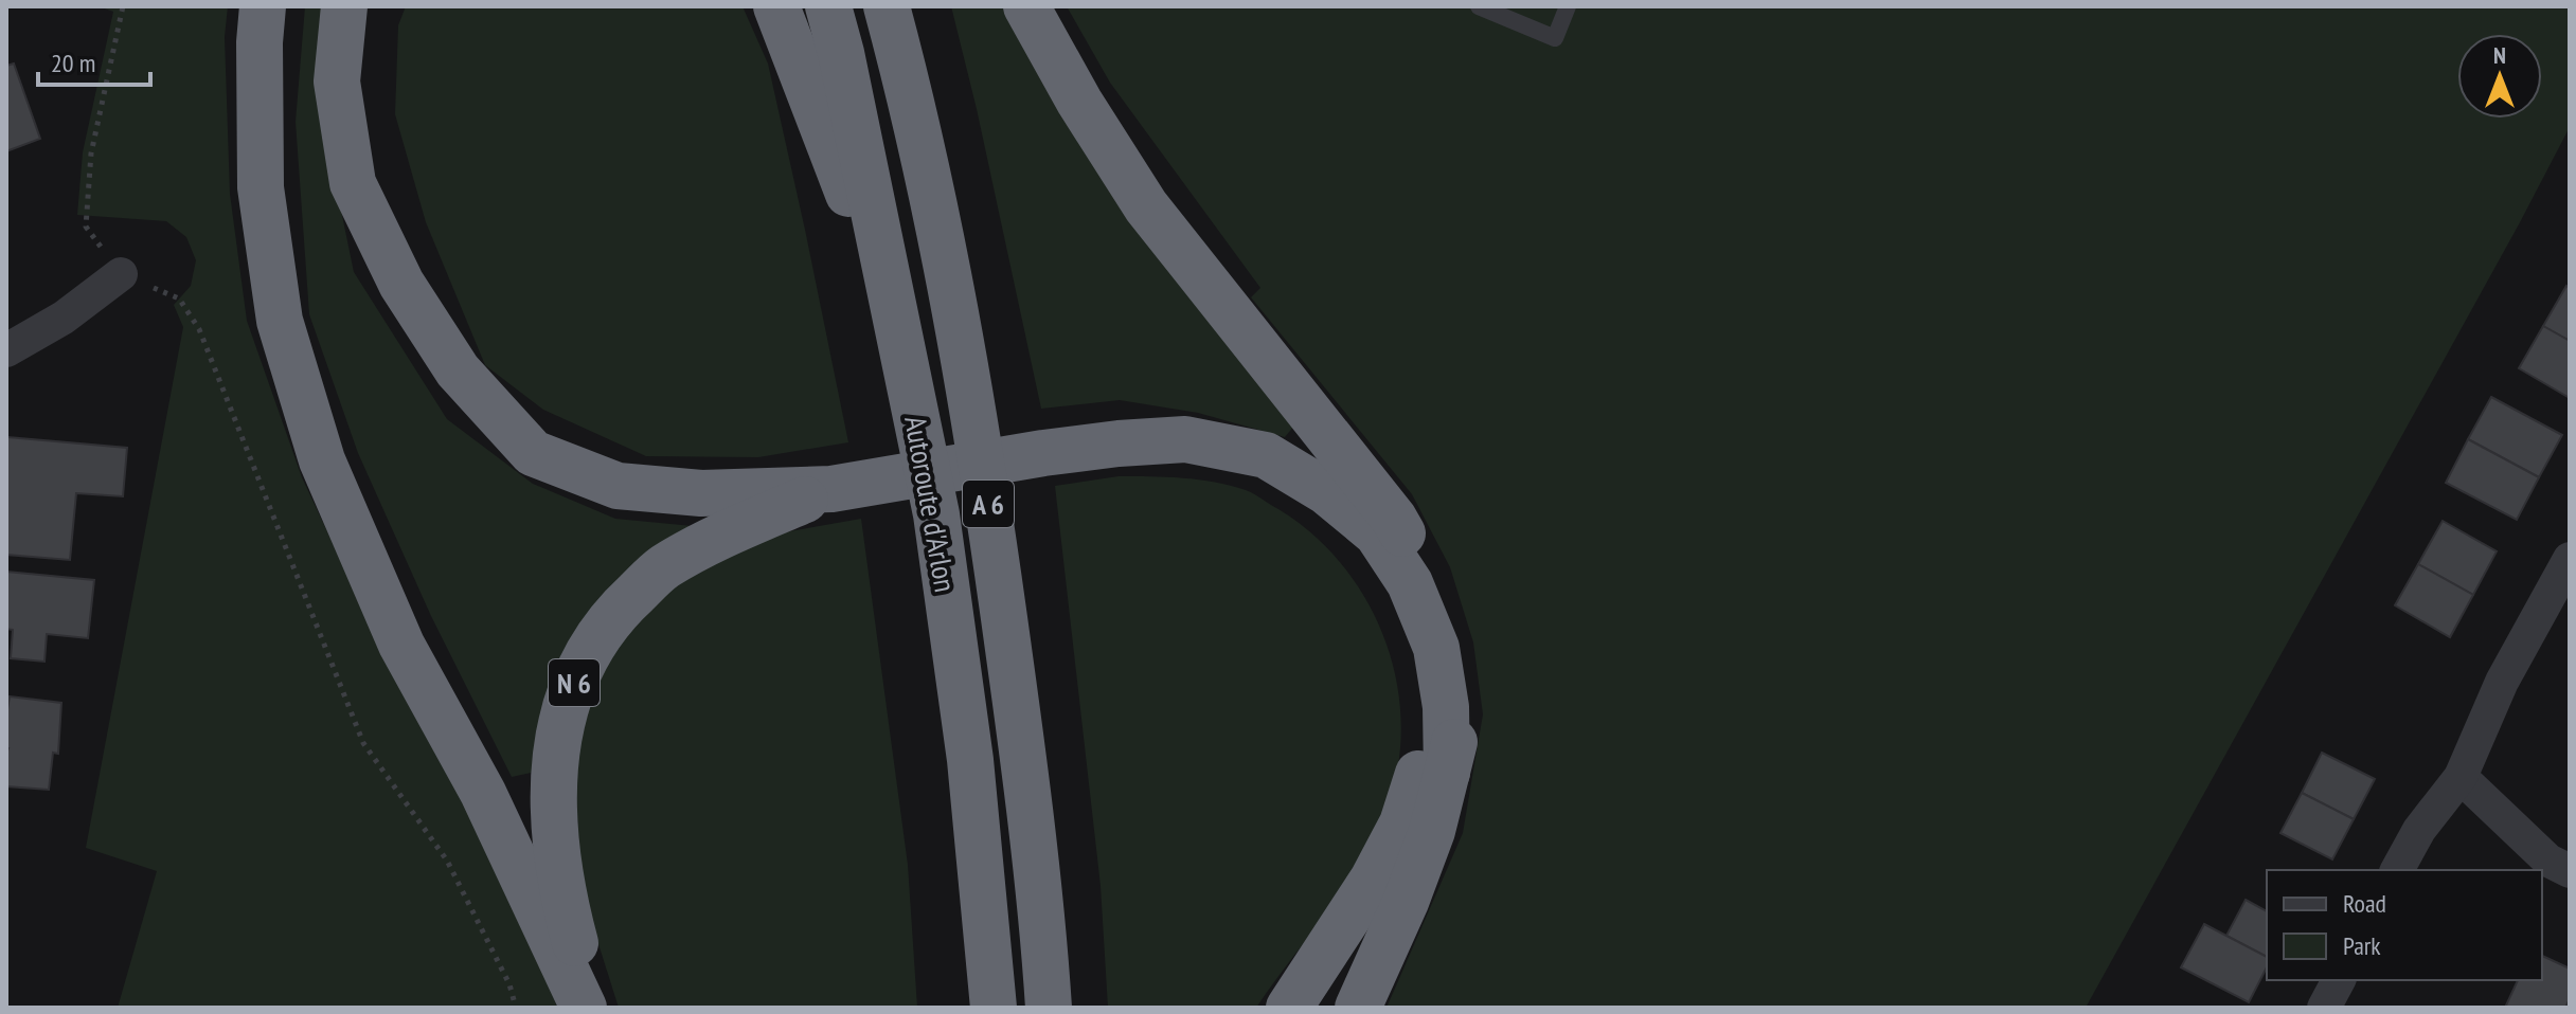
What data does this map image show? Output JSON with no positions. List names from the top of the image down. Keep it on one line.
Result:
{"streets":{"highway":["Autoroute d'Arlon","A 6","N 6"]},"crossings":[["Autoroute d'Arlon","A 6"],["A 6","N 6"]],"legend":["Road","Park"],"scale_bar":"20 m","north":"top"}
